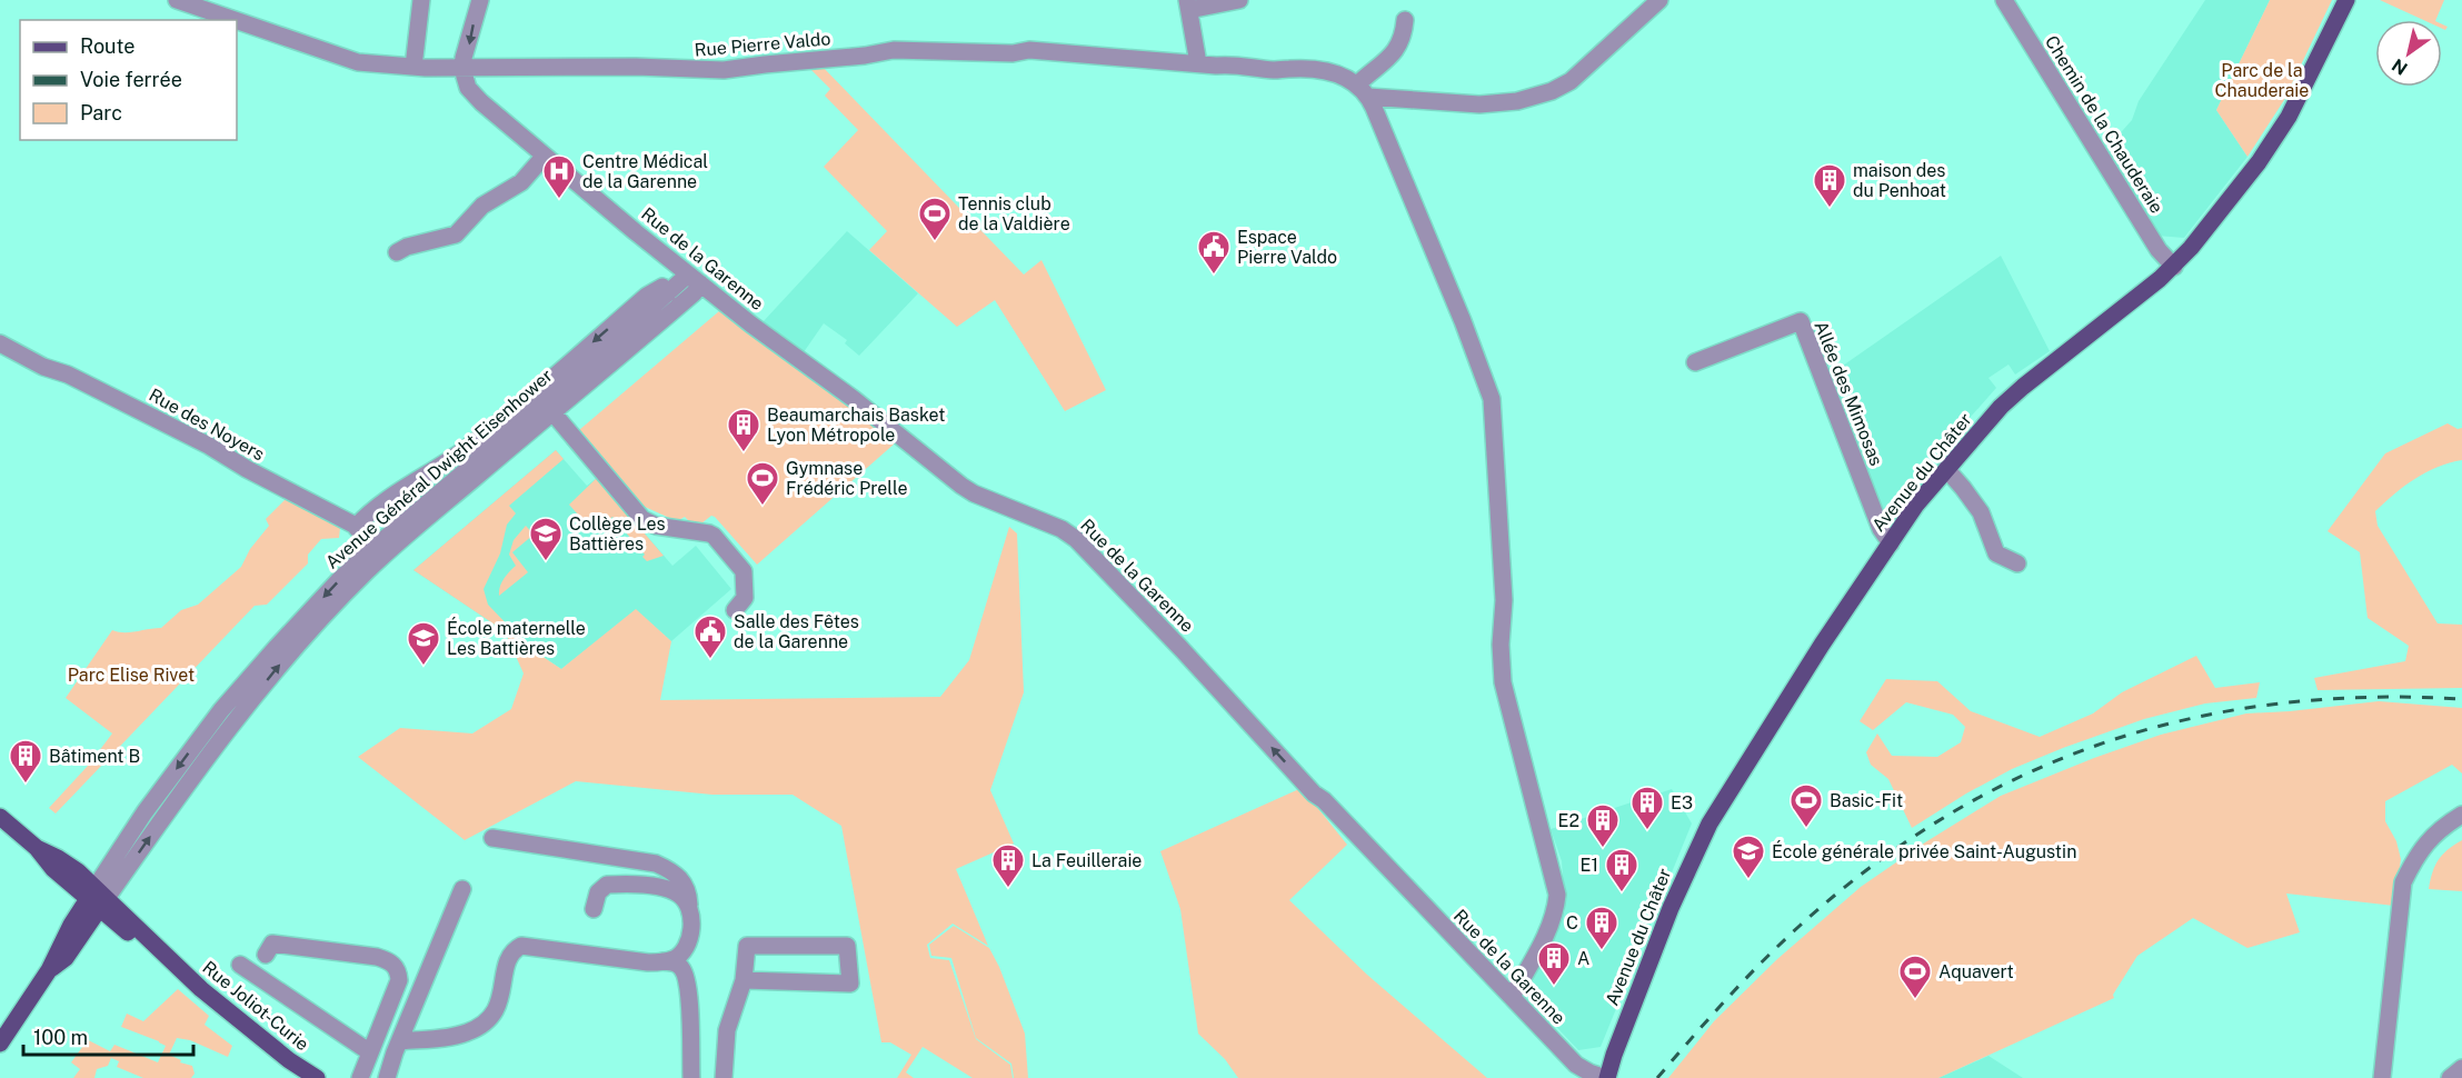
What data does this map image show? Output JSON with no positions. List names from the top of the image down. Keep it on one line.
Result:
{"streets":{"main road":["Avenue Général Dwight Eisenhower","Avenue du Châter","Rue Joliot-Curie"],"street":["Rue Pierre Valdo","Chemin de la Chauderaie","Rue de la Garenne","Allée des Mimosas","Rue des Noyers"]},"crossings":[["Rue Pierre Valdo","Rue de la Garenne"],["Chemin de la Chauderaie","Avenue du Châter"],["Rue de la Garenne","Avenue Général Dwight Eisenhower"],["Rue de la Garenne","Avenue du Châter"],["Allée des Mimosas","Avenue du Châter"],["Rue des Noyers","Avenue Général Dwight Eisenhower"],["Avenue Général Dwight Eisenhower","Rue Joliot-Curie"]],"one_way":["Rue de la Garenne"],"parks":["Parc de la Chauderaie","Parc Elise Rivet"],"places":{"hospital":["Centre Médical de la Garenne"],"building":["maison des du Penhoat","Beaumarchais Basket Lyon Métropole","Bâtiment B","E3","E2","La Feuilleraie","E1","C","A"],"sports":["Tennis club de la Valdière","Gymnase Frédéric Prelle","Basic-Fit","Aquavert"],"public building":["Espace Pierre Valdo","Salle des Fêtes de la Garenne"],"school or university":["Collège Les Battières","École maternelle Les Battières","École générale privée Saint-Augustin"]},"legend":["Route","Voie ferrée","Parc"],"scale_bar":"100 m","north":"bottom left"}
